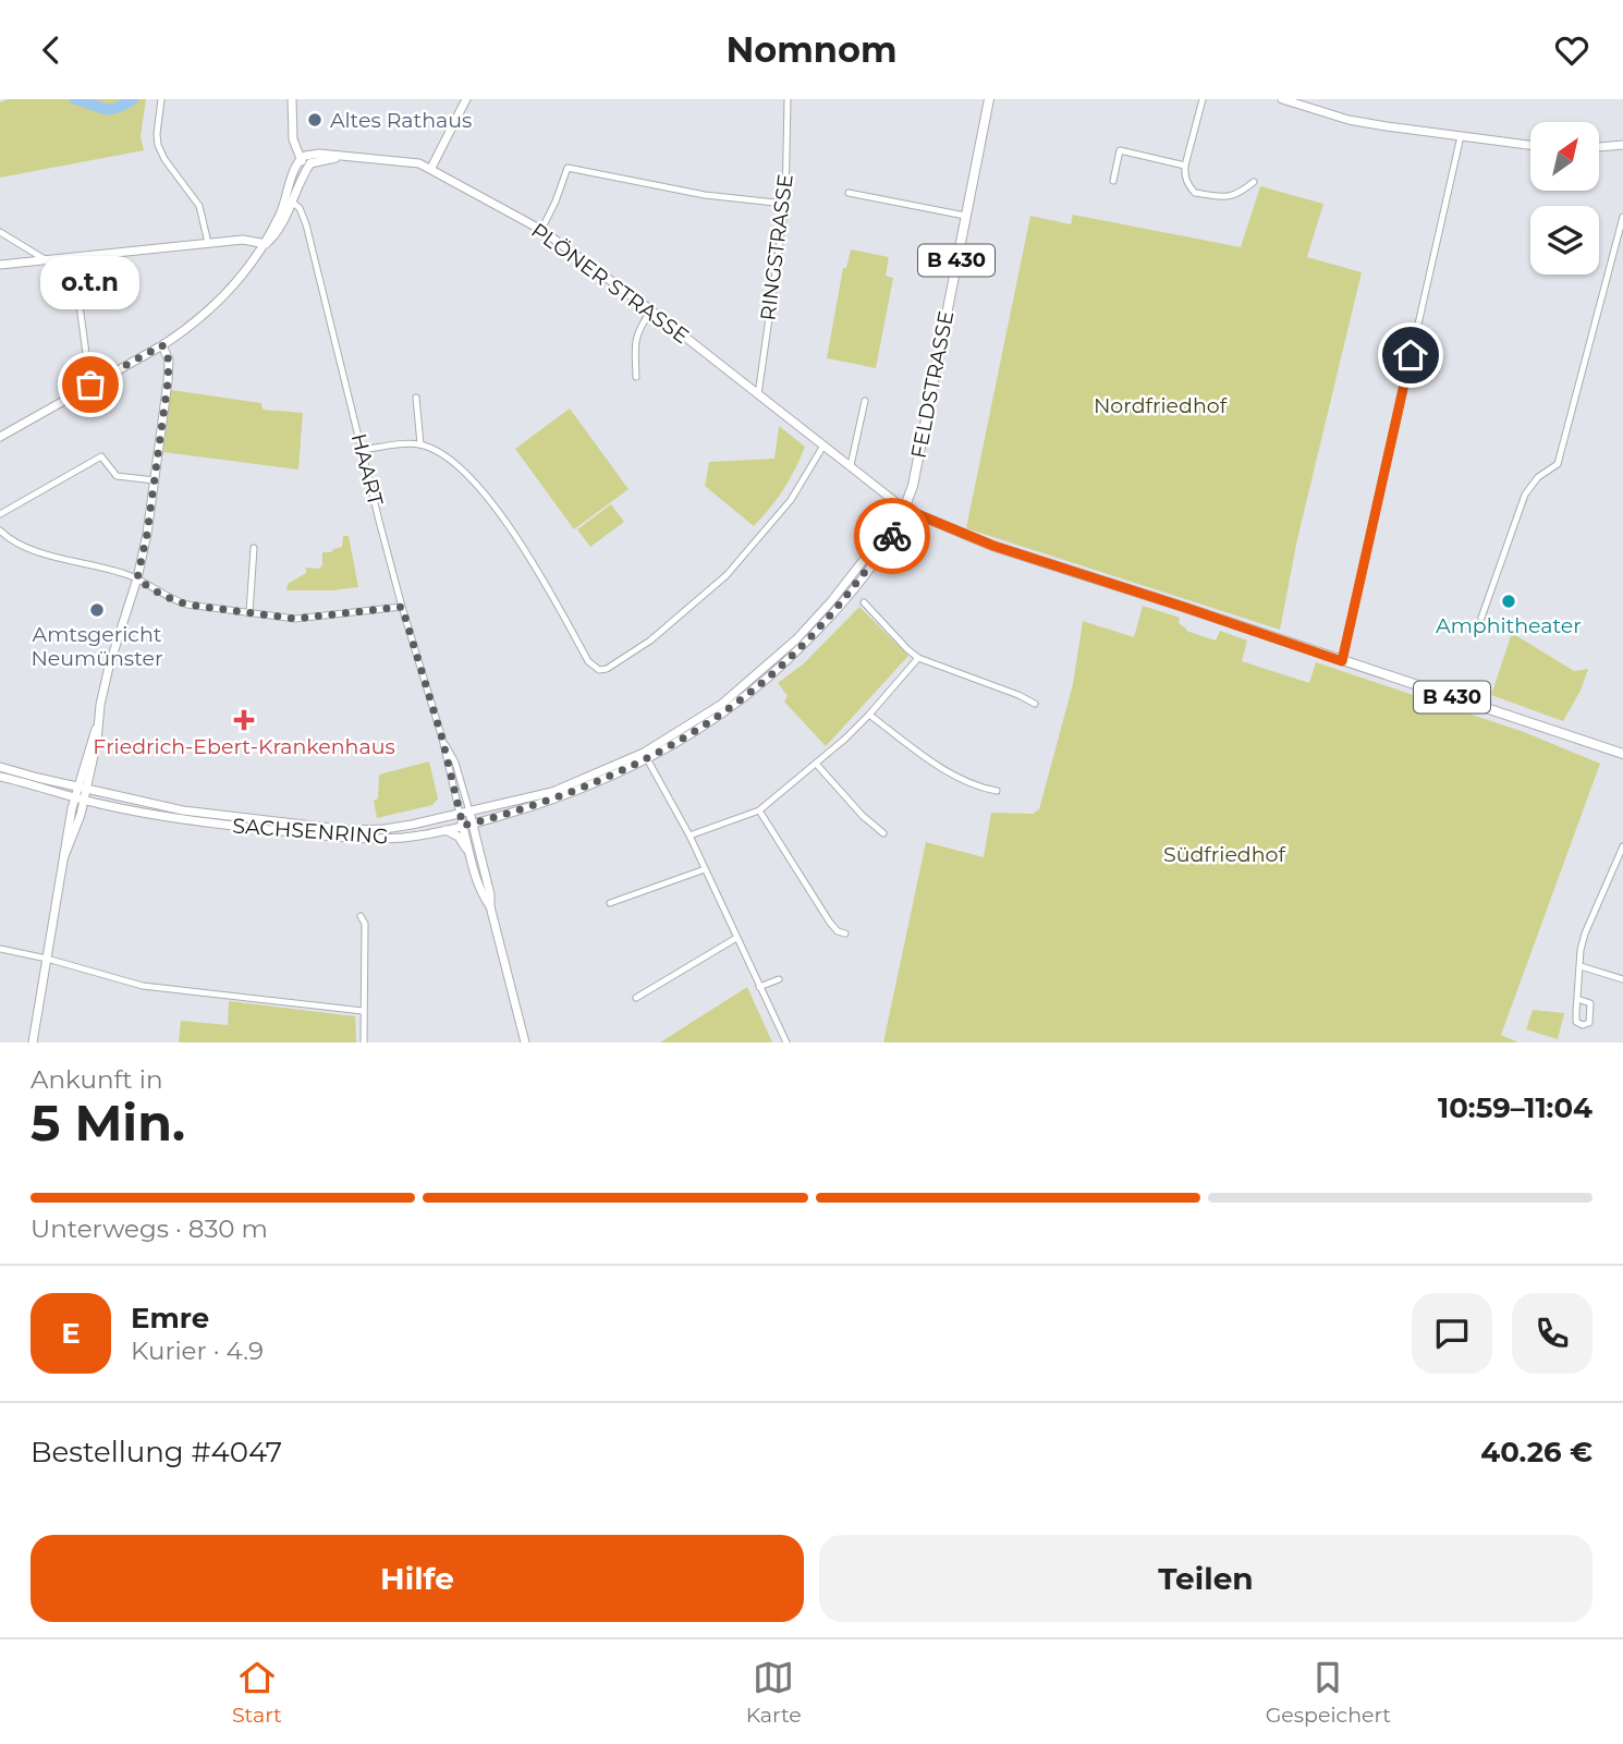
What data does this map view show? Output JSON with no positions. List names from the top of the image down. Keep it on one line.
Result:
{"streets":{"main road":["B 430","PLÖNER STRASSE","FELDSTRASSE","HAART","SACHSENRING"],"street":["RINGSTRASSE"]},"crossings":[["RINGSTRASSE","PLÖNER STRASSE"],["PLÖNER STRASSE","FELDSTRASSE"],["PLÖNER STRASSE","SACHSENRING"],["FELDSTRASSE","SACHSENRING"],["HAART","SACHSENRING"]],"parks":["Nordfriedhof","Südfriedhof"],"places":{"other":["Altes Rathaus","o.t.n","Amphitheater","Amtsgericht Neumünster"],"health":["Friedrich-Ebert-Krankenhaus"]},"north":"top right","page":{"header":"Nomnom","bubble":"o.t.n","heading":["5 Min.","Ankunft in","10:59–11:04"],"panel":["Emre","Kurier · 4.9","Bestellung #4047","40.26 €"],"bar":"Unterwegs · 830 m","round":"E","buttons":["Hilfe","Teilen"],"tabs":["Start","Karte","Gespeichert"]}}
